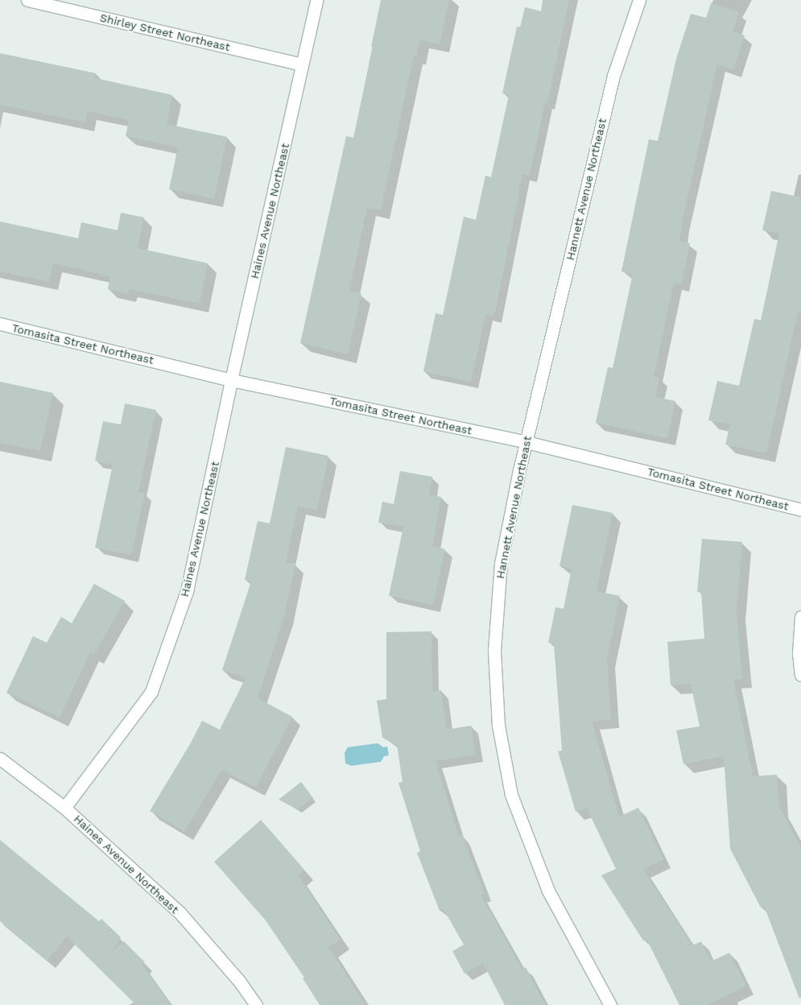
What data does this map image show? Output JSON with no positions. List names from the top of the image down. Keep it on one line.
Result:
{"streets":{"street":["Shirley Street Northeast","Hannett Avenue Northeast","Haines Avenue Northeast","Tomasita Street Northeast"]},"crossings":[["Shirley Street Northeast","Haines Avenue Northeast"],["Hannett Avenue Northeast","Tomasita Street Northeast"],["Haines Avenue Northeast","Tomasita Street Northeast"]]}
